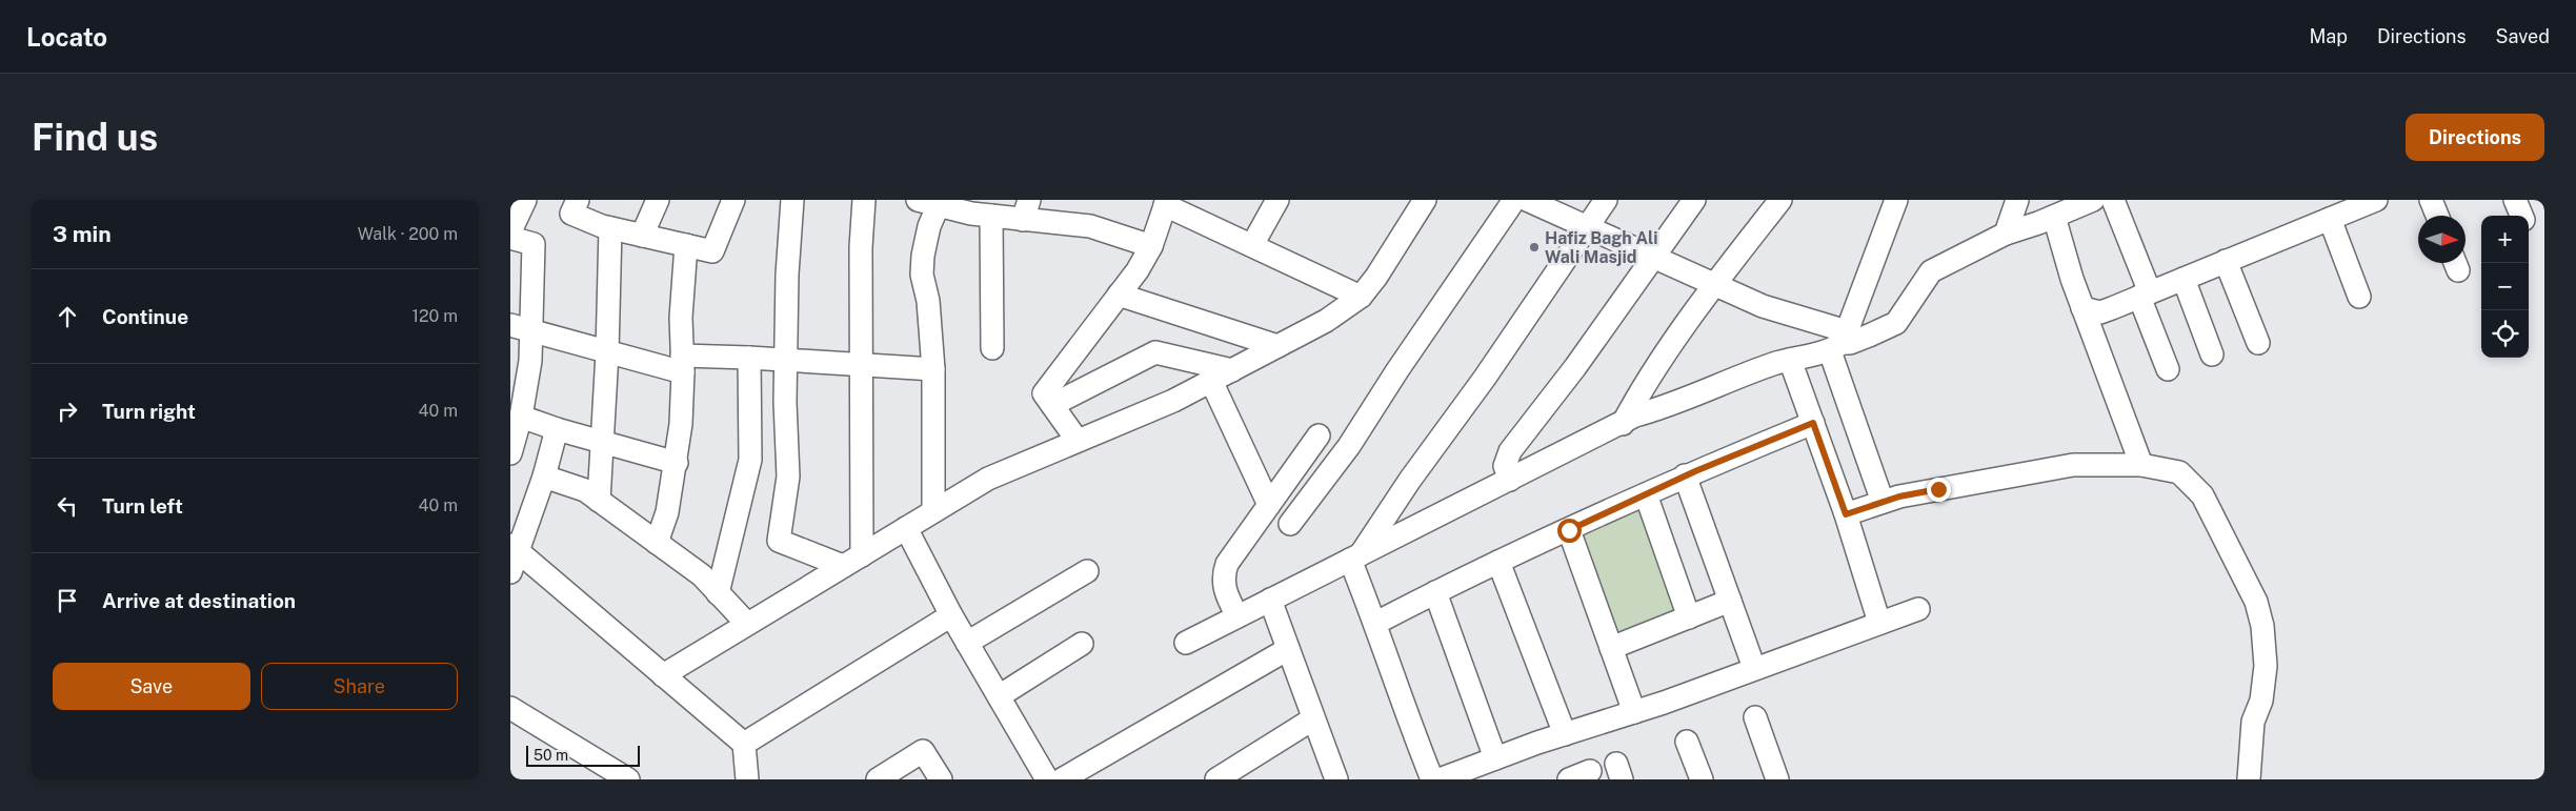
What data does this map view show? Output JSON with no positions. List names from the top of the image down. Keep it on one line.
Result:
{"places":["Hafiz Bagh Ali Wali Masjid"],"scale_bar":"50 m","north":"right","page":{"header":"Locato","nav":["Map","Directions","Saved"],"buttons":["Directions",["Save","Share"]],"title":"Find us","heading":["3 min","Walk · 200 m"],"map_buttons":["+","−"],"list":[["Continue","120 m"],["Turn right","40 m"],["Turn left","40 m"],"Arrive at destination"],"scale":"50 m"}}
